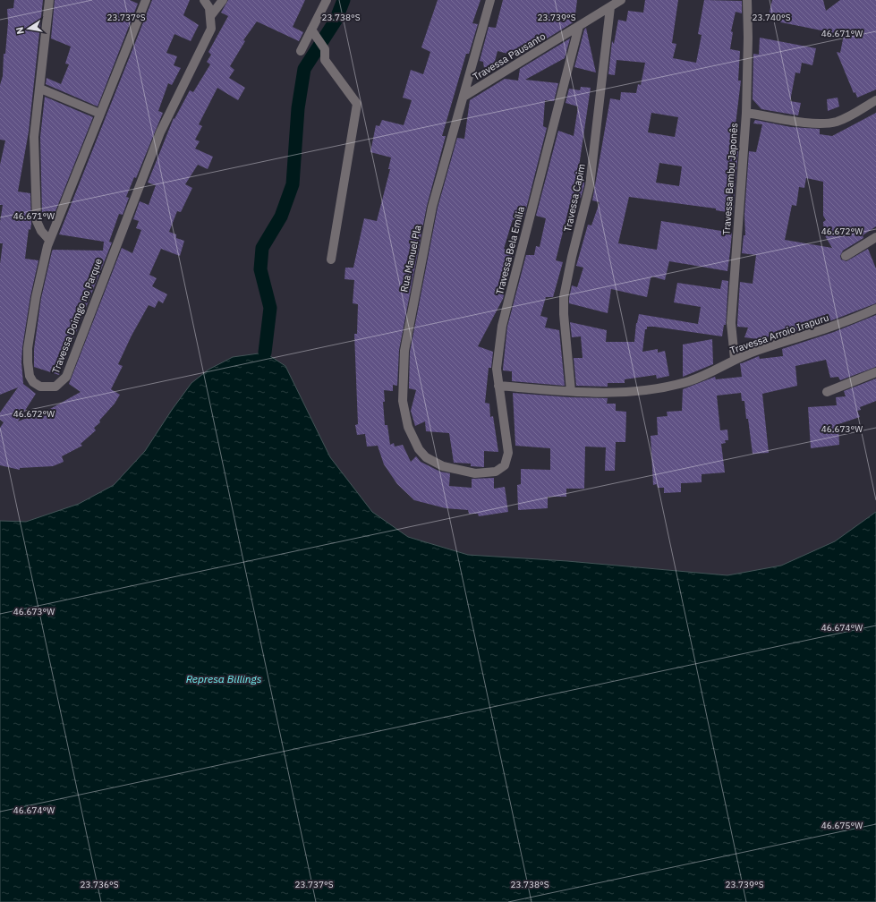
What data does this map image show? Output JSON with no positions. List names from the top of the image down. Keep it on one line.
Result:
{"streets":{"street":["Travessa Pausanto","Travessa Bambu Japonês","Travessa Capim","Travessa Bela Emília","Rua Manuel Pla","Travessa Doimgo no Parque","Travessa Arroio Irapuru"]},"crossings":[["Travessa Pausanto","Travessa Capim"],["Travessa Pausanto","Travessa Bela Emília"],["Travessa Pausanto","Rua Manuel Pla"],["Travessa Bambu Japonês","Travessa Arroio Irapuru"],["Travessa Capim","Travessa Arroio Irapuru"],["Travessa Bela Emília","Rua Manuel Pla"],["Travessa Bela Emília","Travessa Arroio Irapuru"]],"water":["Represa Billings"],"north":"left","coordinates":["23.737°S","23.738°S","23.739°S","23.740°S","46.671°W","46.672°W","46.673°W","46.674°W","46.675°W","23.736°S"]}
